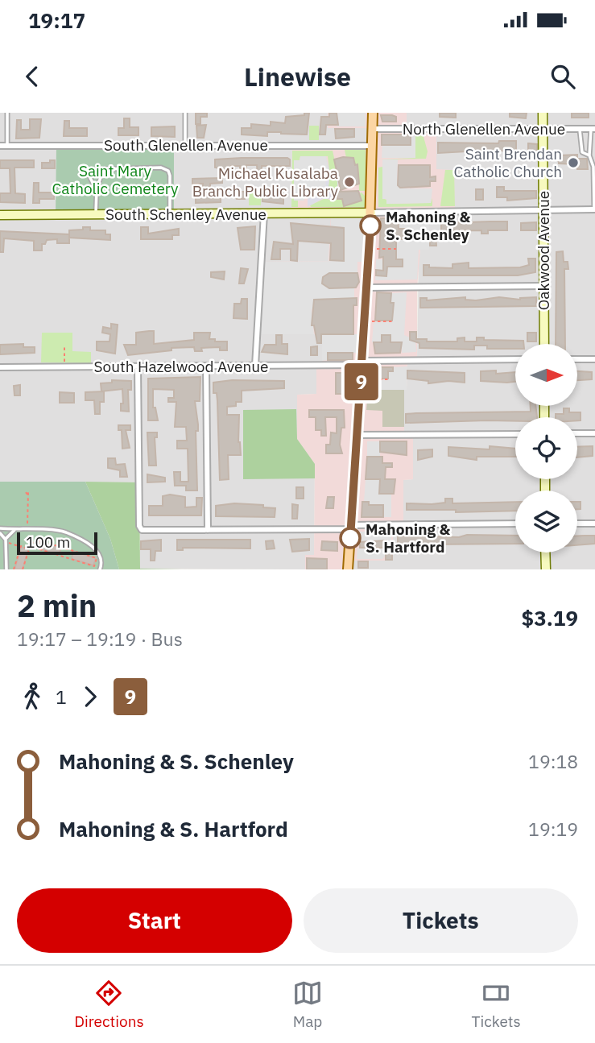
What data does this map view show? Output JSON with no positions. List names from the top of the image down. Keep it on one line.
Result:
{"streets":{"street":["North Glenellen Avenue","South Glenellen Avenue","South Schenley Avenue","Oakwood Avenue","South Hazelwood Avenue"]},"crossings":[["North Glenellen Avenue","Oakwood Avenue"]],"parks":["Saint Mary Catholic Cemetery"],"places":["Saint Brendan Catholic Church","Michael Kusalaba Branch Public Library","Mahoning & S. Schenley","Mahoning & S. Hartford"],"lines":["bus line 9"],"scale_bar":"100 m","north":"right","page":{"status":"19:17","header":"Linewise","on_map":"9","scale":"100 m","heading":["2 min","19:17 – 19:19 · Bus","$3.19"],"legs":["1","9"],"list":[{"name":"Mahoning & S. Schenley","value":"19:18"},{"name":"Mahoning & S. Hartford","value":"19:19"}],"buttons":["Start","Tickets"],"tabs":["Directions","Map","Tickets"]}}
